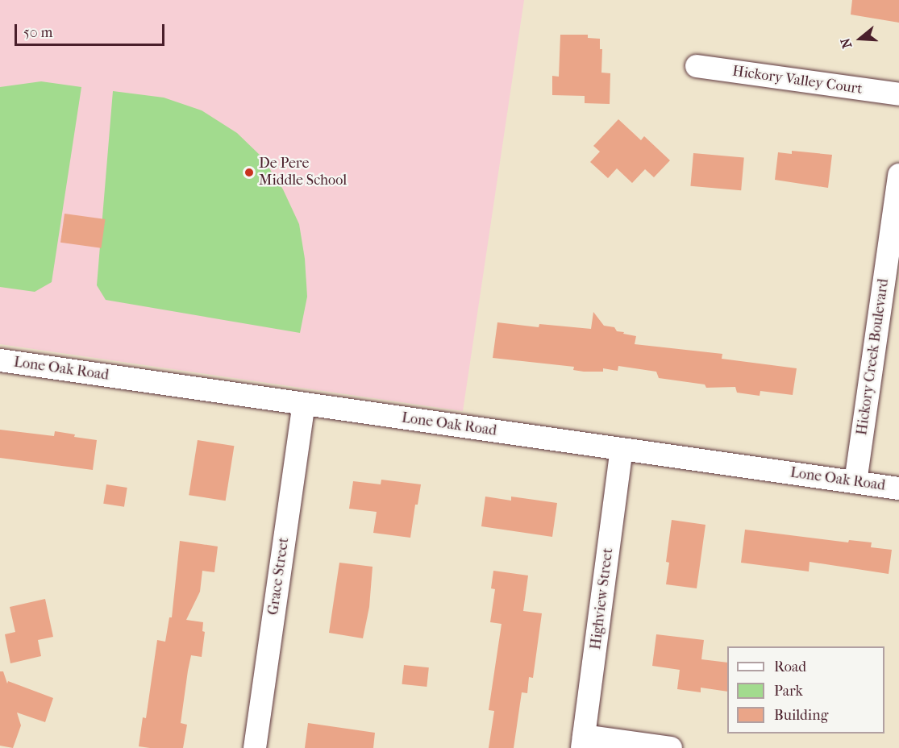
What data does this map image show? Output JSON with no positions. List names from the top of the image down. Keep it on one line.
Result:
{"streets":{"street":["Hickory Valley Court","Hickory Creek Boulevard","Lone Oak Road","Grace Street","Highview Street"]},"crossings":[["Hickory Creek Boulevard","Lone Oak Road"],["Lone Oak Road","Grace Street"],["Lone Oak Road","Highview Street"]],"places":["De Pere Middle School"],"legend":["Road","Park","Building"],"scale_bar":"50 m","north":"left"}
